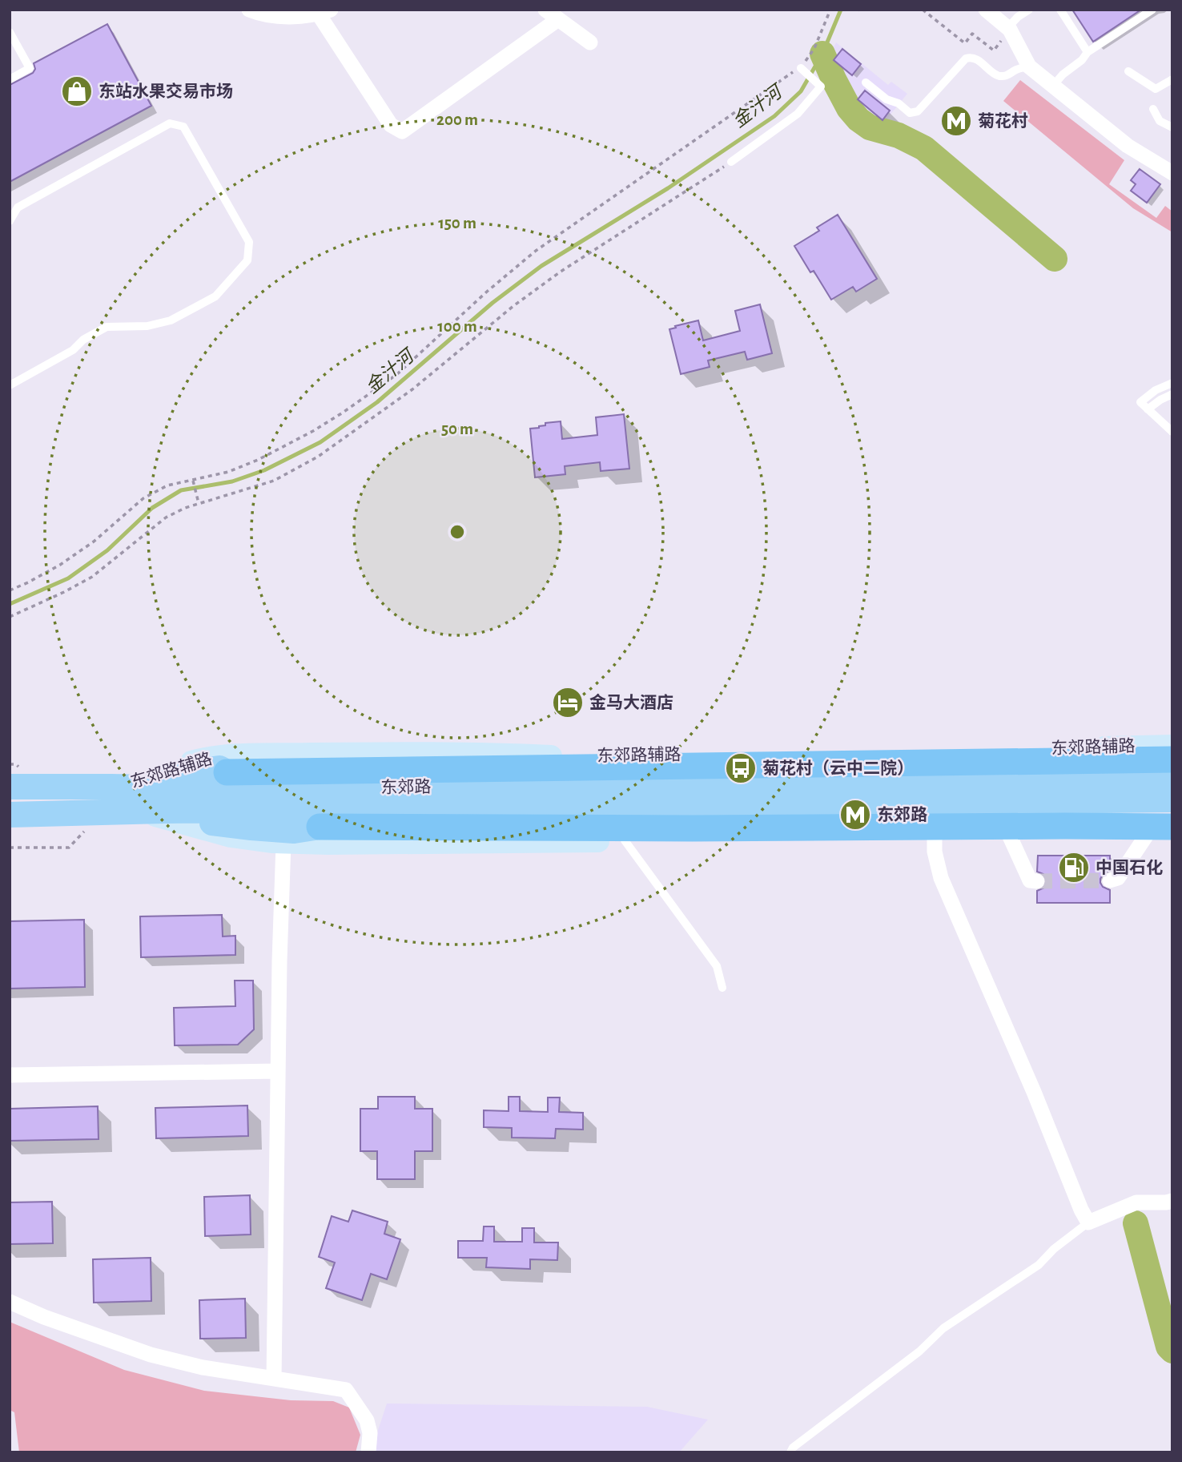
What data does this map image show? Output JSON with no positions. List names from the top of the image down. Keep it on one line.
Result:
{"streets":{"main road":["东郊路辅路","东郊路"]},"crossings":[["东郊路辅路","东郊路"]],"water":["金汁河"],"places":{"shop":["东站水果交易市场"],"metro station":["菊花村","东郊路"],"hotel":["金马大酒店"],"bus stop":["菊花村（云中二院）"],"fuel station":["中国石化"]},"rings":["200 m","150 m","100 m","50 m"]}
